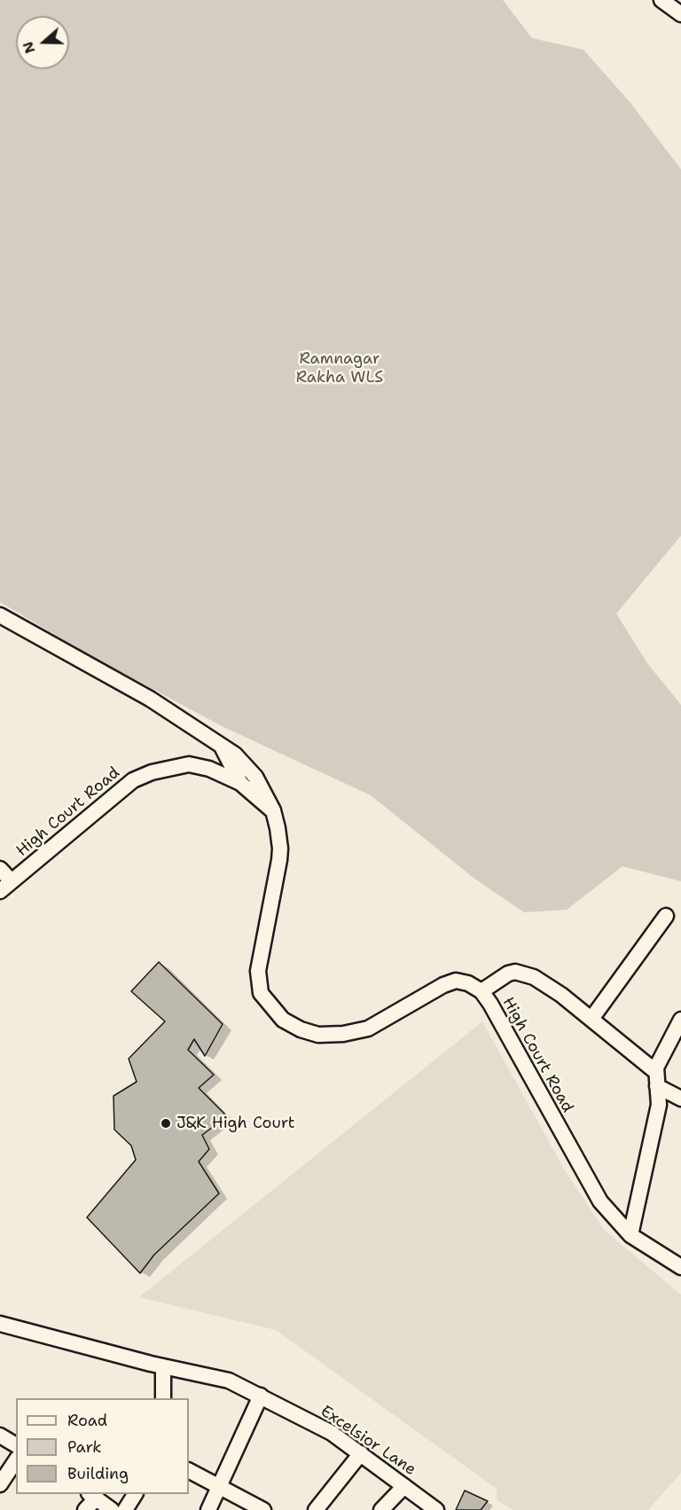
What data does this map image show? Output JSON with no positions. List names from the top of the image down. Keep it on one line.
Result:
{"streets":{"street":["High Court Road","Excelsior Lane"]},"parks":["Ramnagar Rakha WLS"],"places":["J&K High Court"],"legend":["Road","Park","Building"],"north":"left"}
